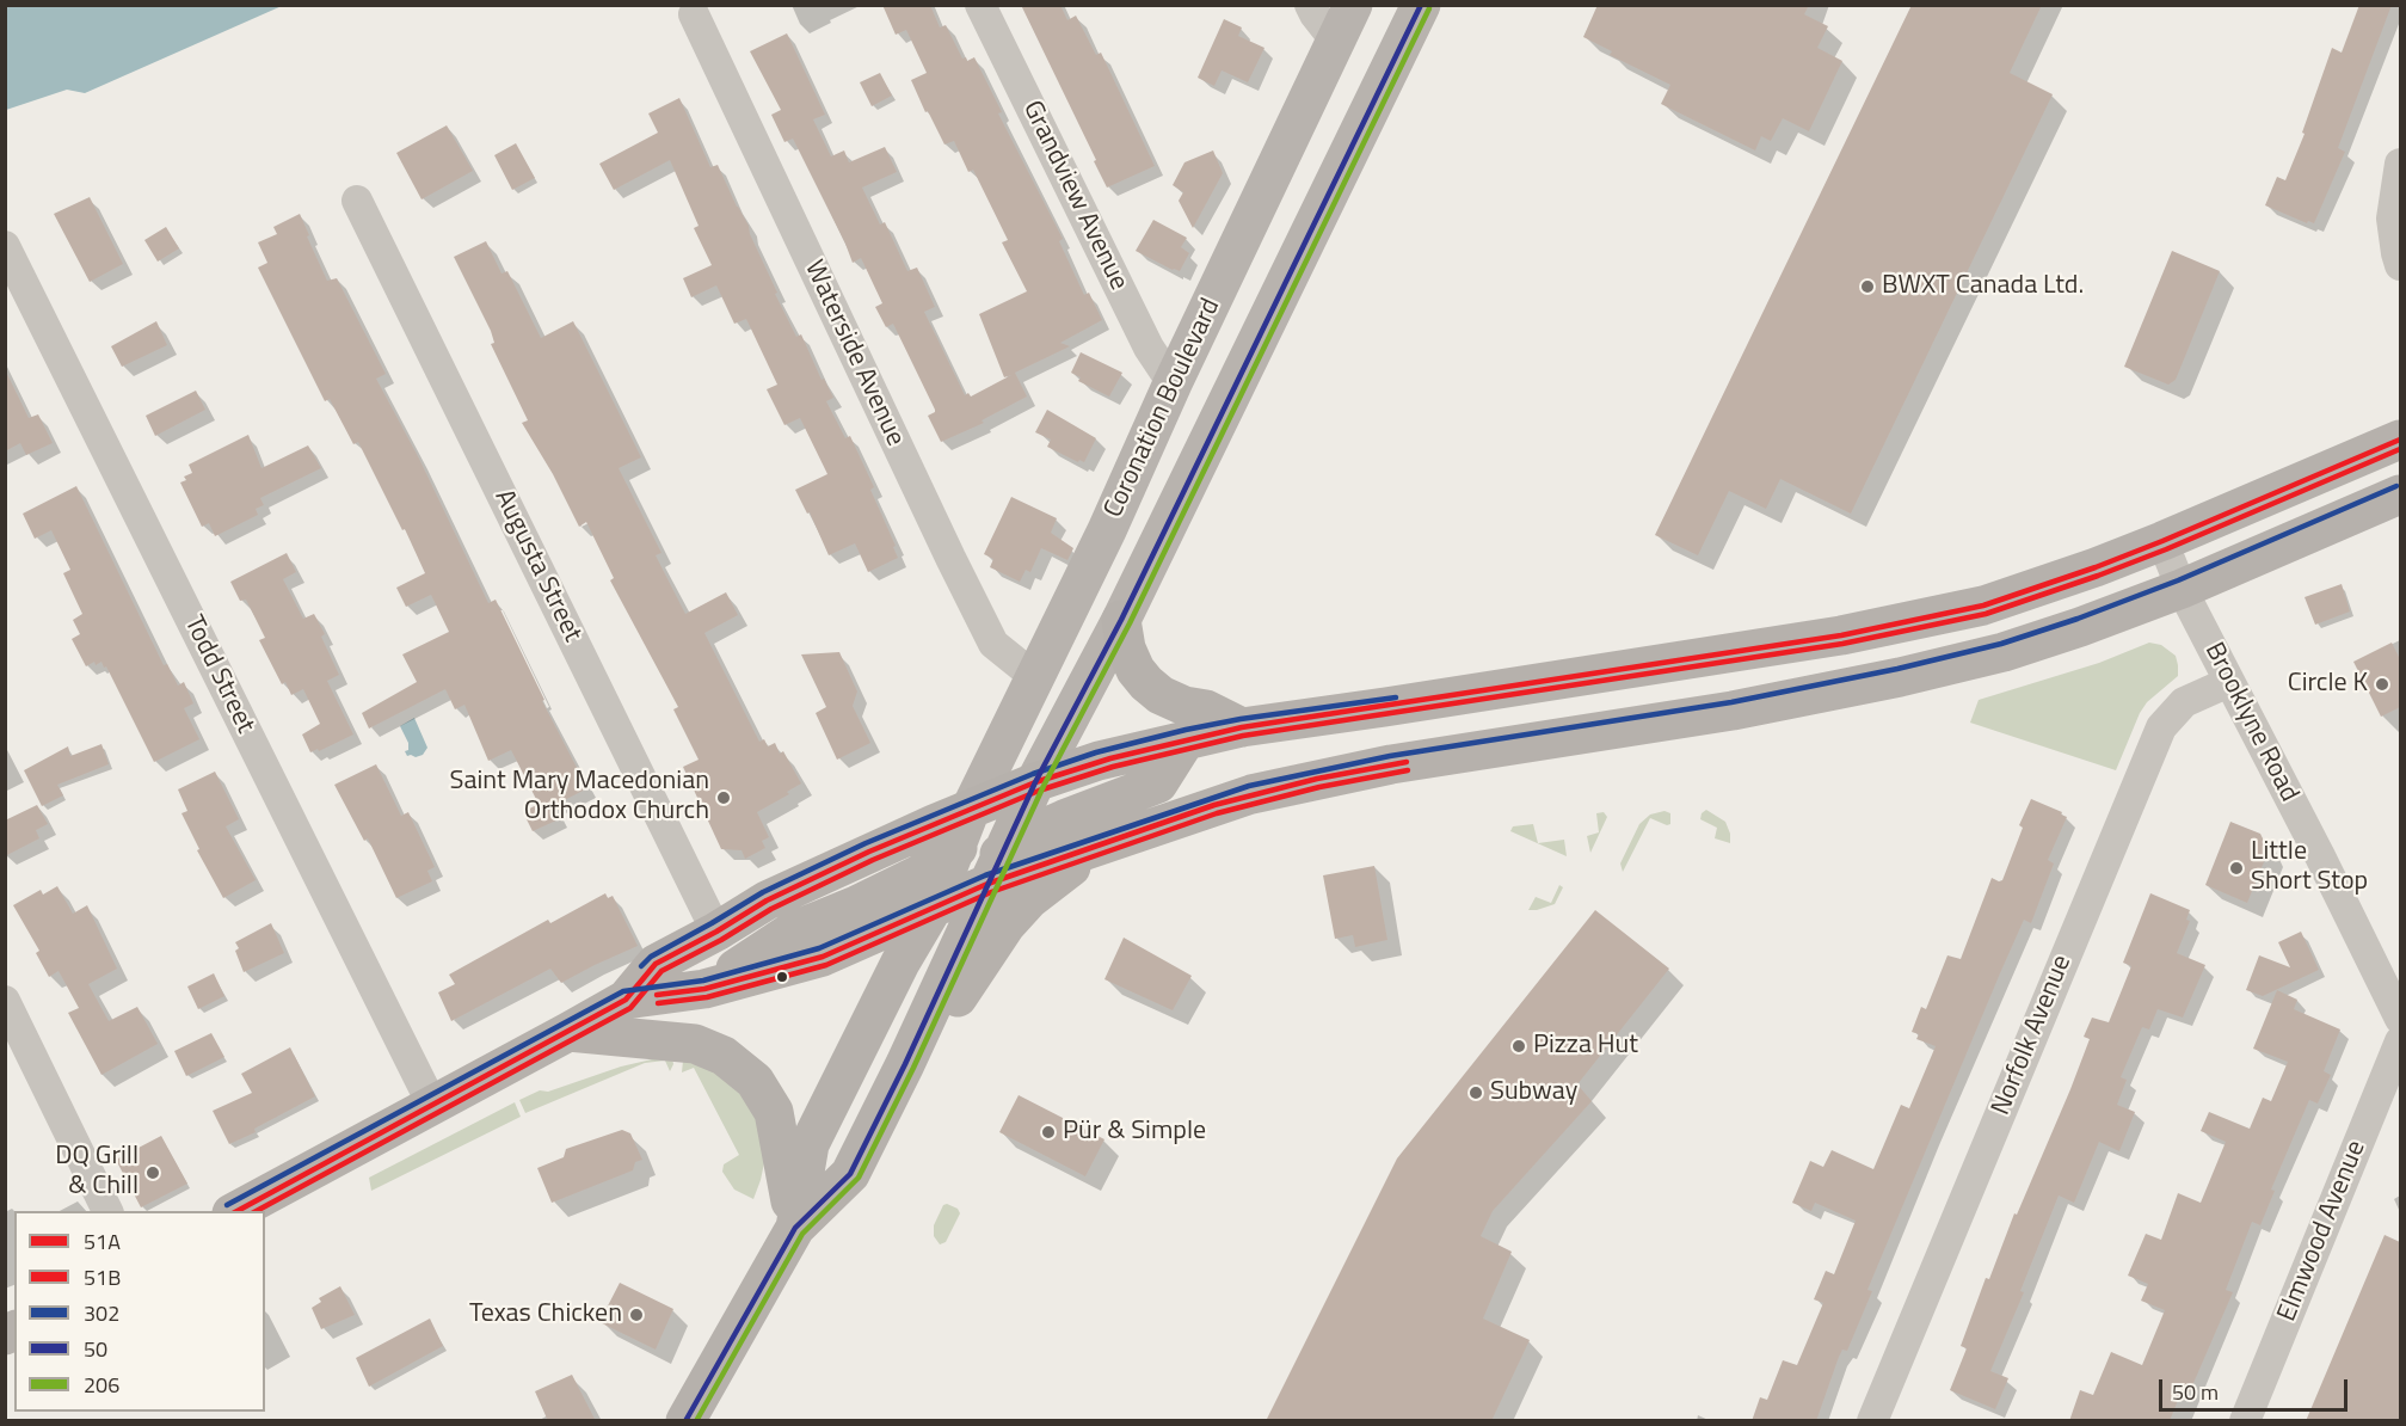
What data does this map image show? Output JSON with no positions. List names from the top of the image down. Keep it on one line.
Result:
{"streets":{"main road":["Coronation Boulevard"],"street":["Grandview Avenue","Waterside Avenue","Augusta Street","Todd Street","Brooklyne Road","Norfolk Avenue","Elmwood Avenue"]},"crossings":[["Grandview Avenue","Coronation Boulevard"],["Waterside Avenue","Coronation Boulevard"],["Brooklyne Road","Norfolk Avenue"]],"places":["BWXT Canada Ltd.","Circle K","Saint Mary Macedonian Orthodox Church","Little Short Stop","Pizza Hut","Subway","Pür & Simple","DQ Grill & Chill","Texas Chicken"],"lines":["transit line 50","transit line 206","transit line 51A","transit line 51B","transit line 302"],"legend":["51A","51B","302","50","206"],"scale_bar":"50 m"}
